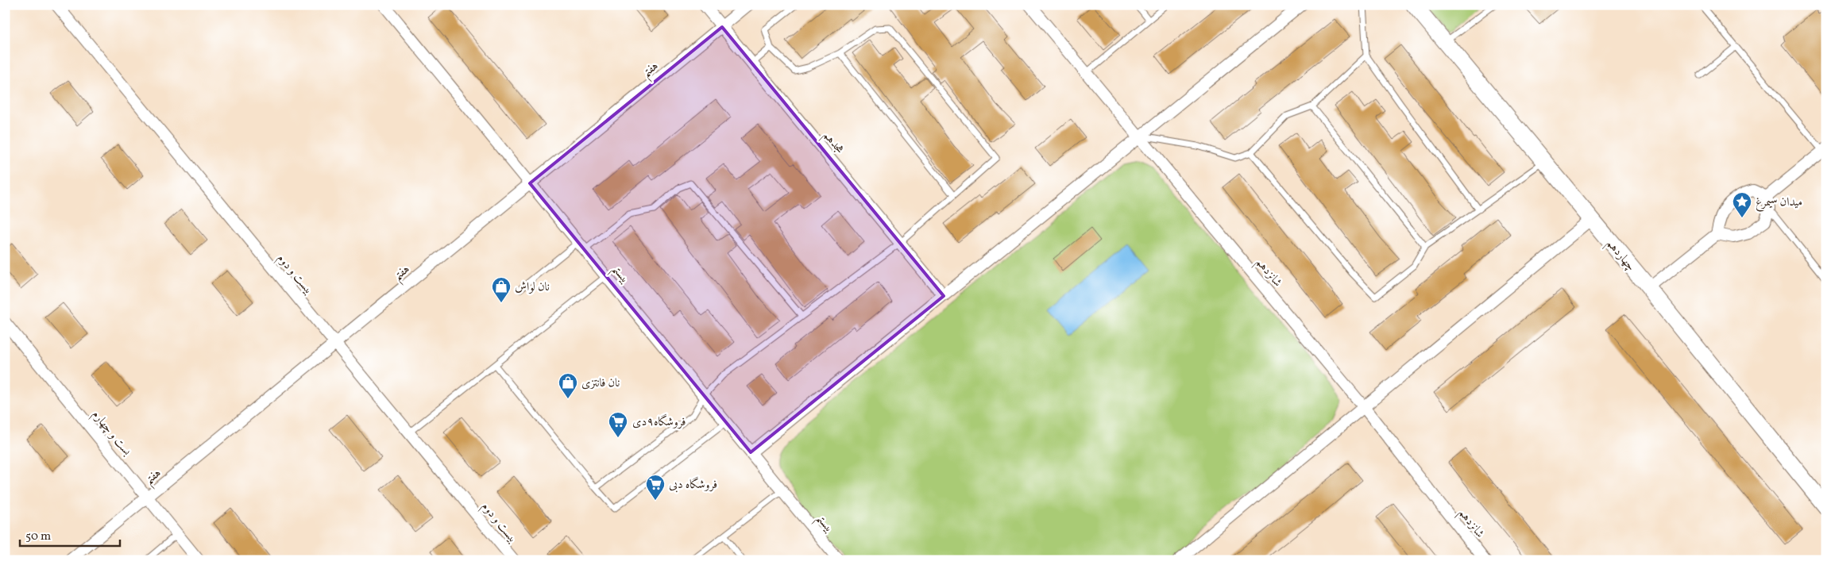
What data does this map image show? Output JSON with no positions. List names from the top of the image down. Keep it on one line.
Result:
{"streets":{"main road":["چهاردهم"],"street":["هفتم","هجدهم","شانزدهم","بیست و دوم","بیستم","بست و چهارم"]},"crossings":[["هفتم","هجدهم"],["هفتم","بیست و دوم"],["هفتم","بیستم"],["هفتم","بست و چهارم"]],"places":{"place":["میدان سیمرغ"],"shop":["نان لواش","نان فانتزی"],"supermarket":["فروشگاه۹دی","فروشگاه دبی"]},"scale_bar":"50 m"}
